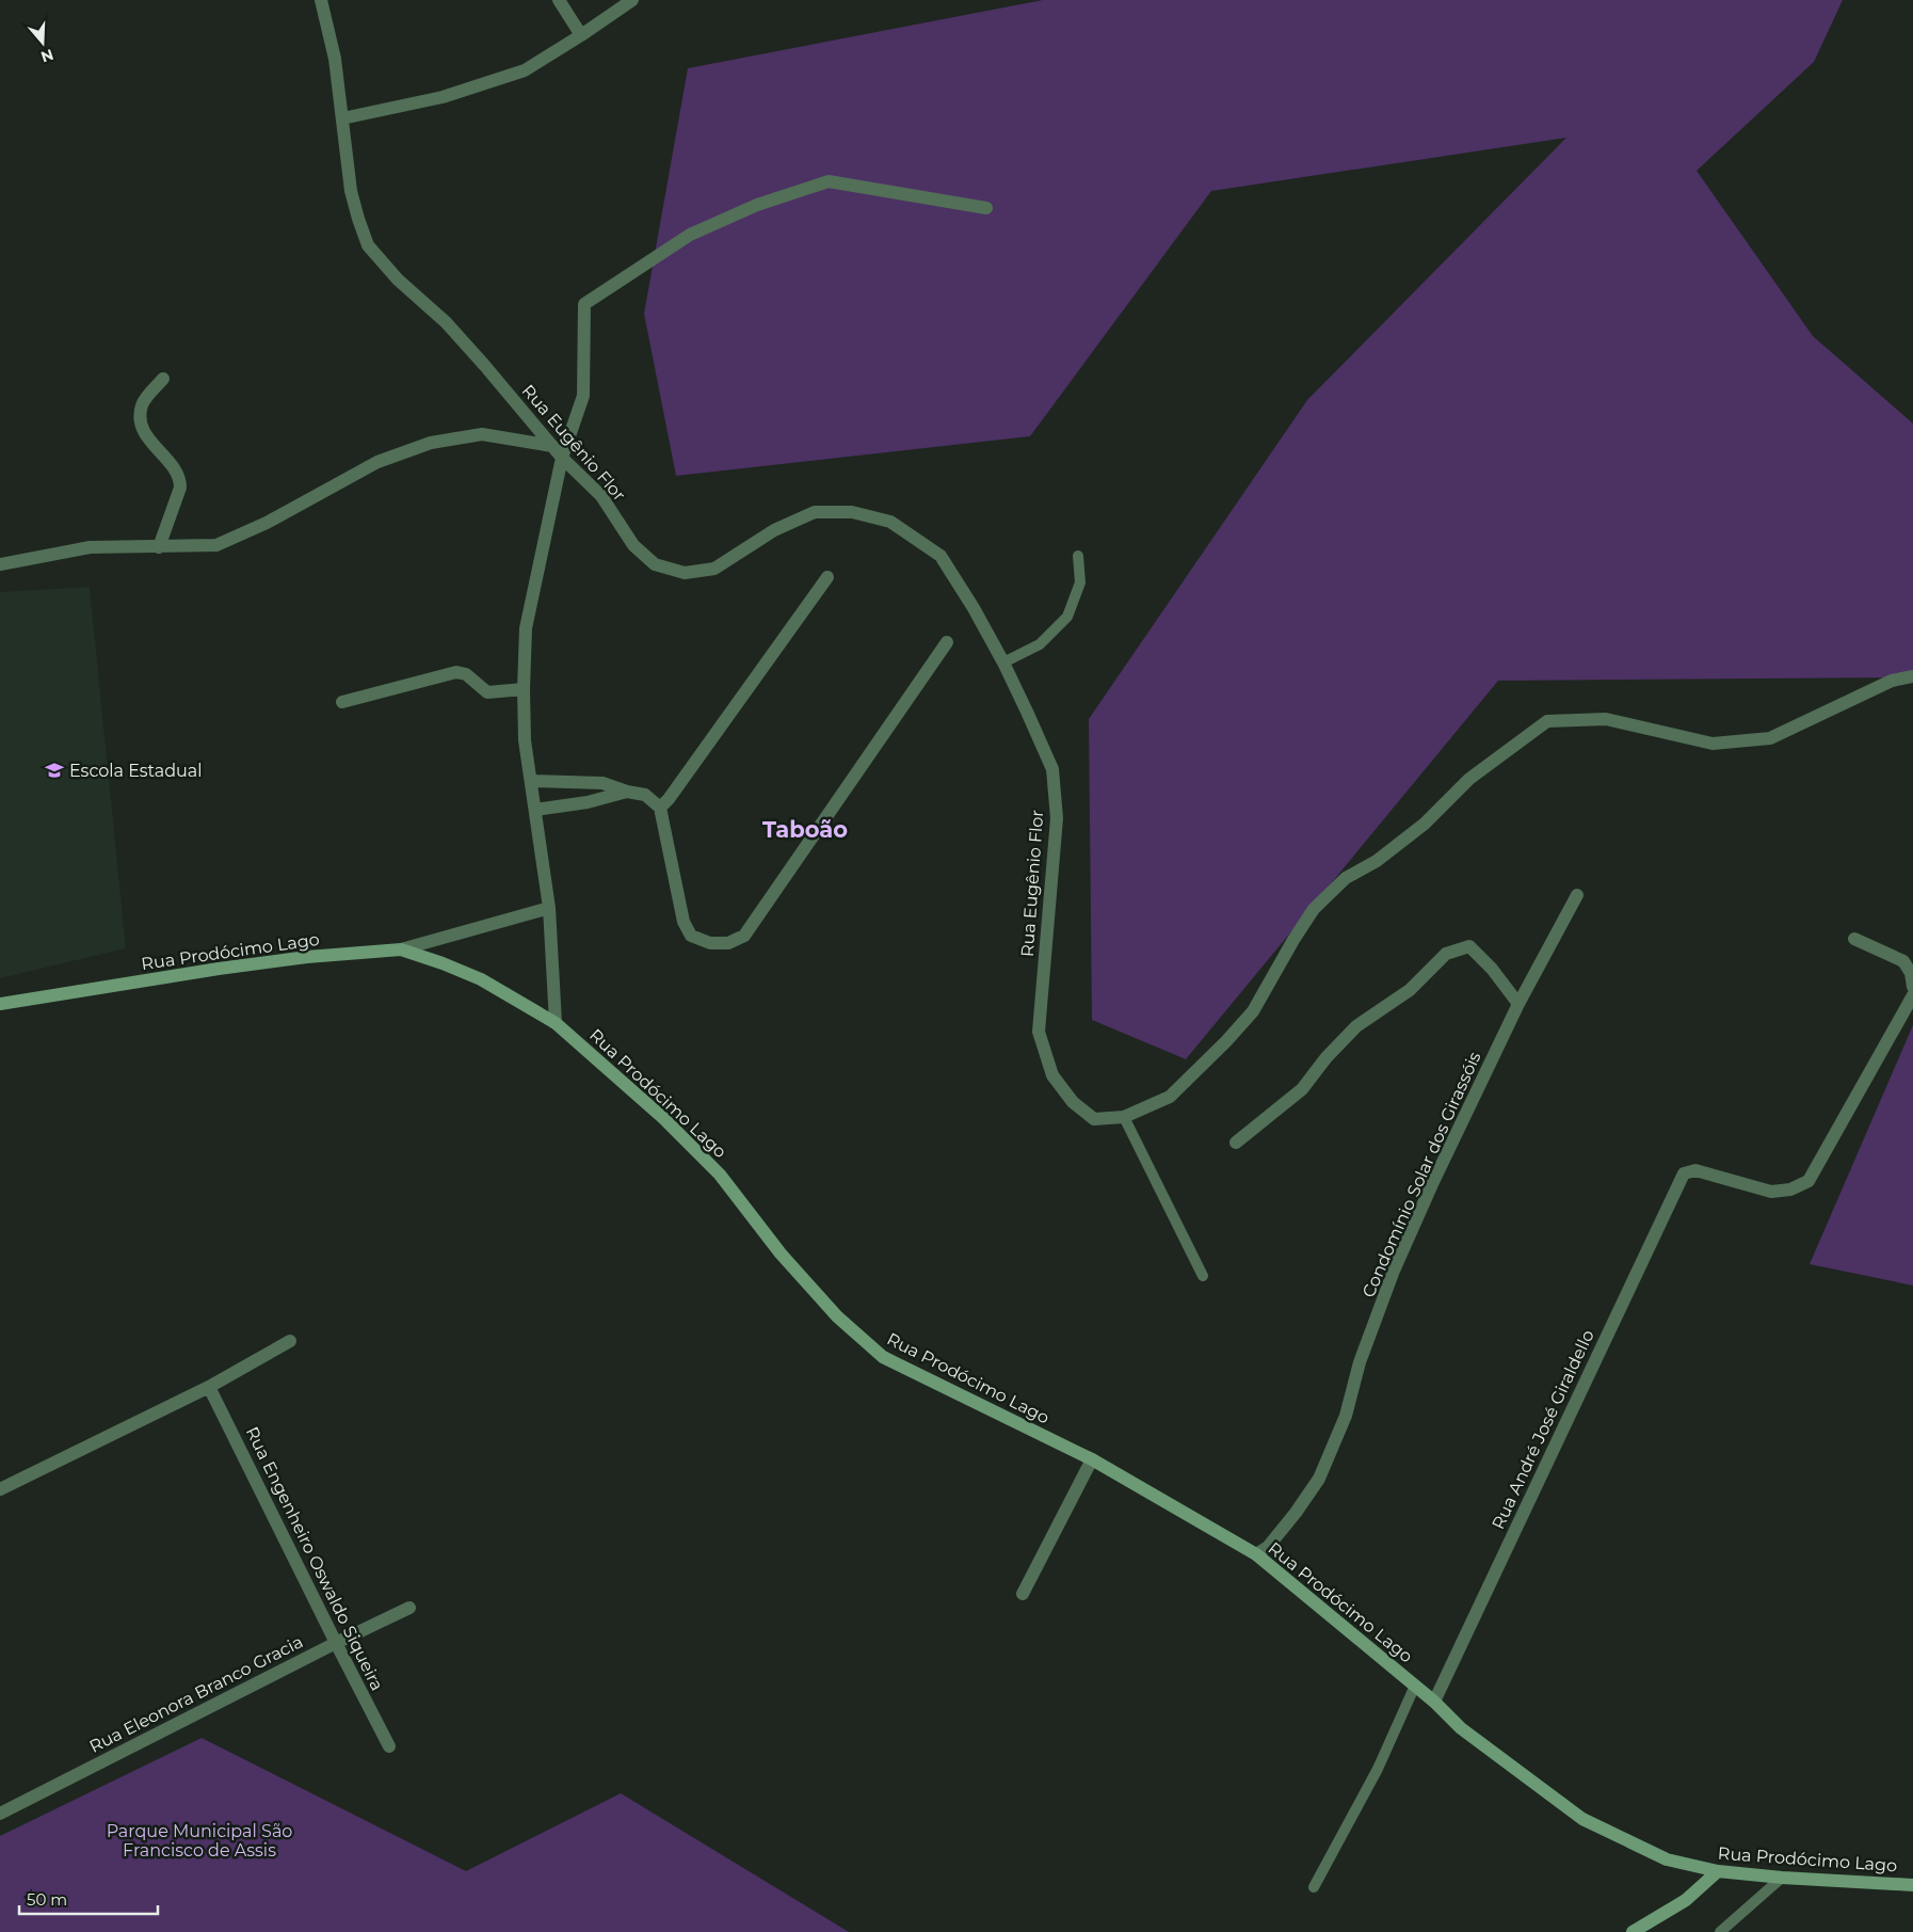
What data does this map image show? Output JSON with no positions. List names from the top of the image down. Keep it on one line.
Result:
{"streets":{"main road":["Rua Prodócimo Lago"],"street":["Rua Eugênio Flor","Condomínio Solar dos Girassóis","Rua André José Giraldello","Rua Engenheiro Oswaldo Siqueira","Rua Eleonora Branco Gracia"]},"crossings":[["Rua Prodócimo Lago","Condomínio Solar dos Girassóis"],["Rua Prodócimo Lago","Rua André José Giraldello"],["Rua Engenheiro Oswaldo Siqueira","Rua Eleonora Branco Gracia"]],"districts":["Taboão"],"parks":["Parque Municipal São Francisco de Assis"],"places":{"school or university":["Escola Estadual"]},"scale_bar":"50 m","north":"bottom"}
